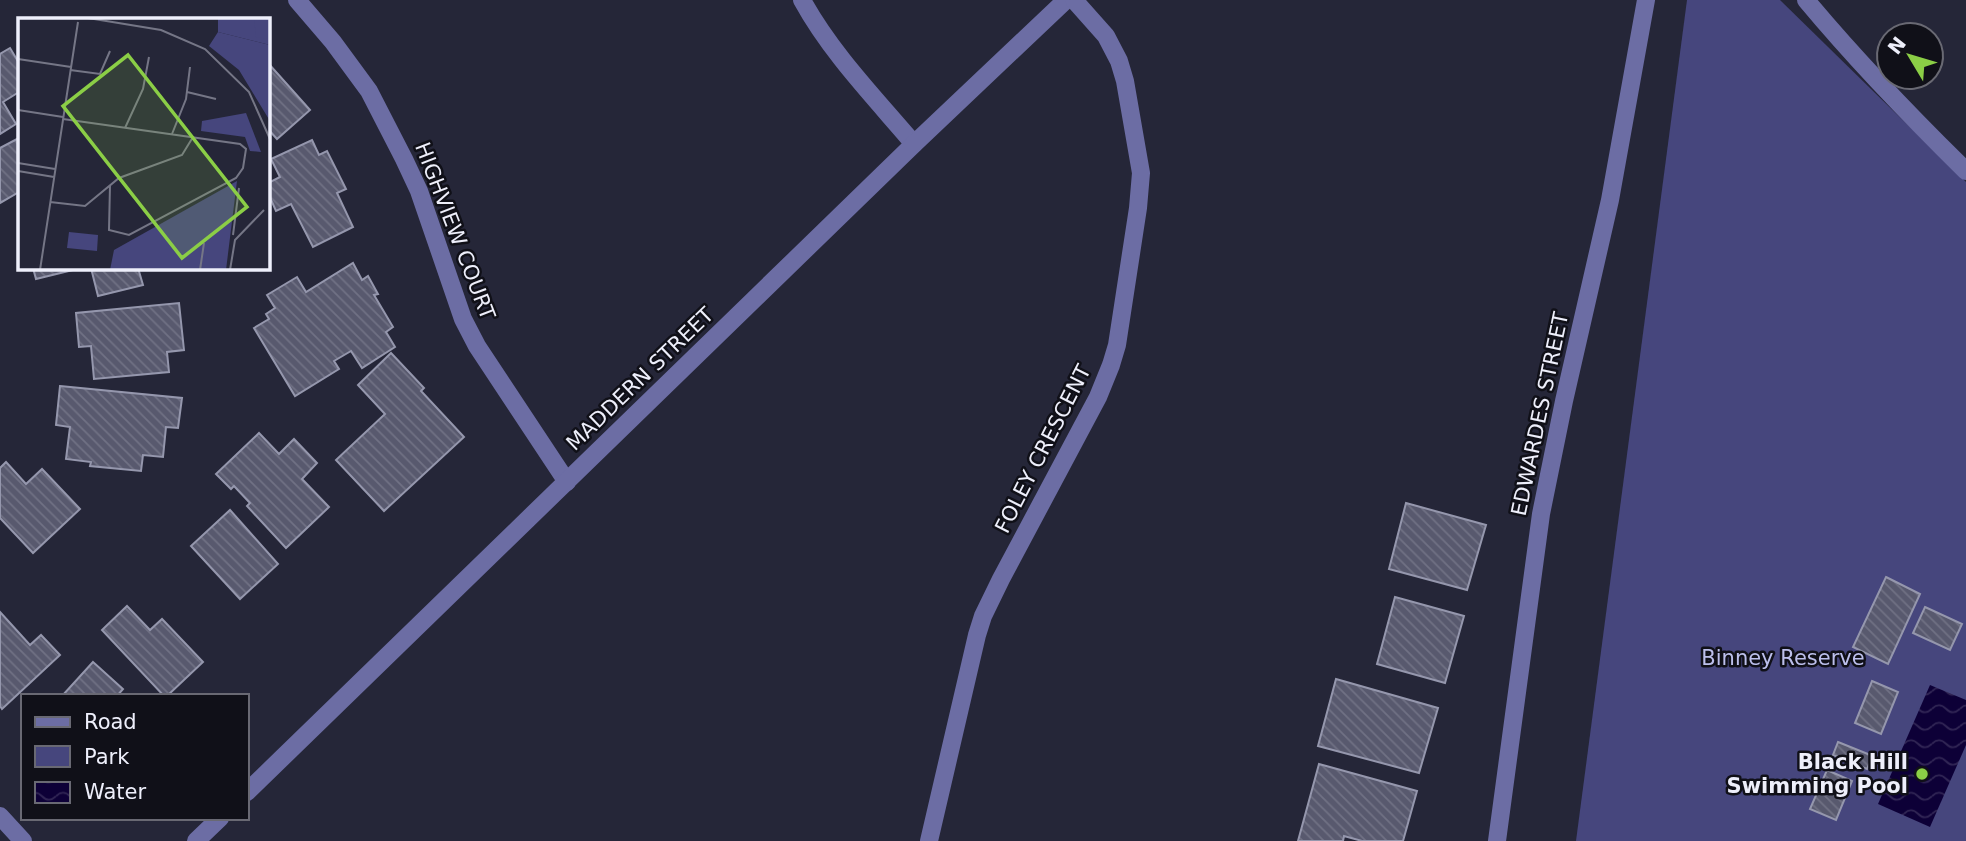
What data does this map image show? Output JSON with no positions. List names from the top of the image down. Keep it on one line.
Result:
{"streets":{"street":["HIGHVIEW COURT","MADDERN STREET","EDWARDES STREET","FOLEY CRESCENT"]},"crossings":[["HIGHVIEW COURT","MADDERN STREET"]],"parks":["Binney Reserve"],"places":["Black Hill Swimming Pool"],"legend":["Road","Park","Water"],"north":"top left"}
